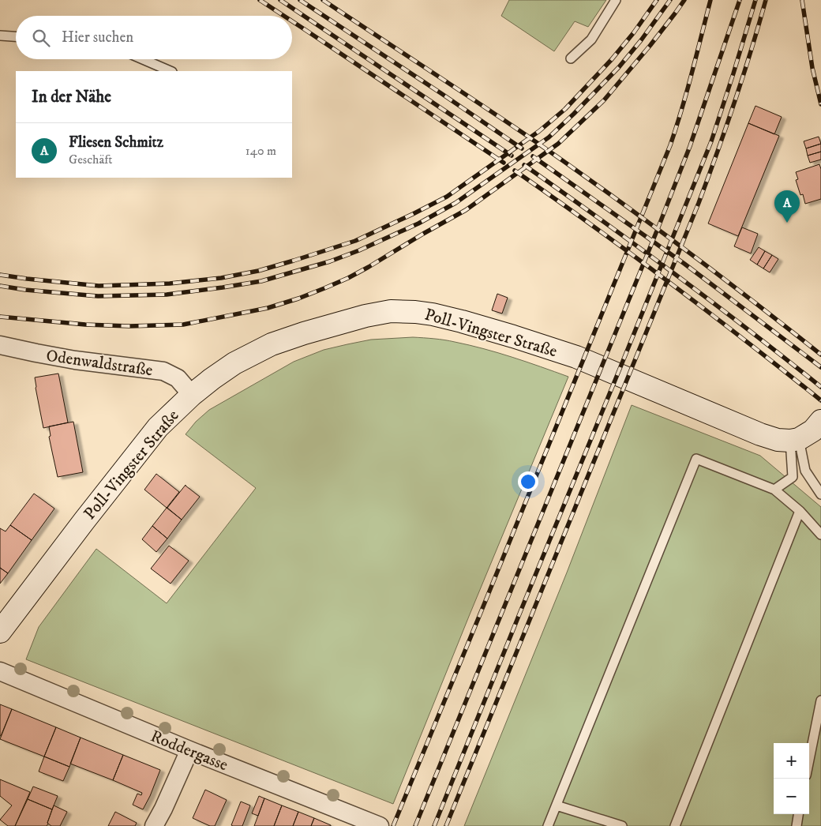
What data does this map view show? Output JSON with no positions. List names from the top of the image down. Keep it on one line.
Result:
{"streets":{"street":["Poll-Vingster Straße","Odenwaldstraße","Roddergasse"]},"crossings":[["Poll-Vingster Straße","Odenwaldstraße"]],"page":{"search":"Hier suchen","heading":"In der Nähe","list":[{"mark":"A","name":"Fliesen Schmitz","note":"Geschäft","value":"140 m"}],"pins":"A","map_buttons":["+","−"]}}
